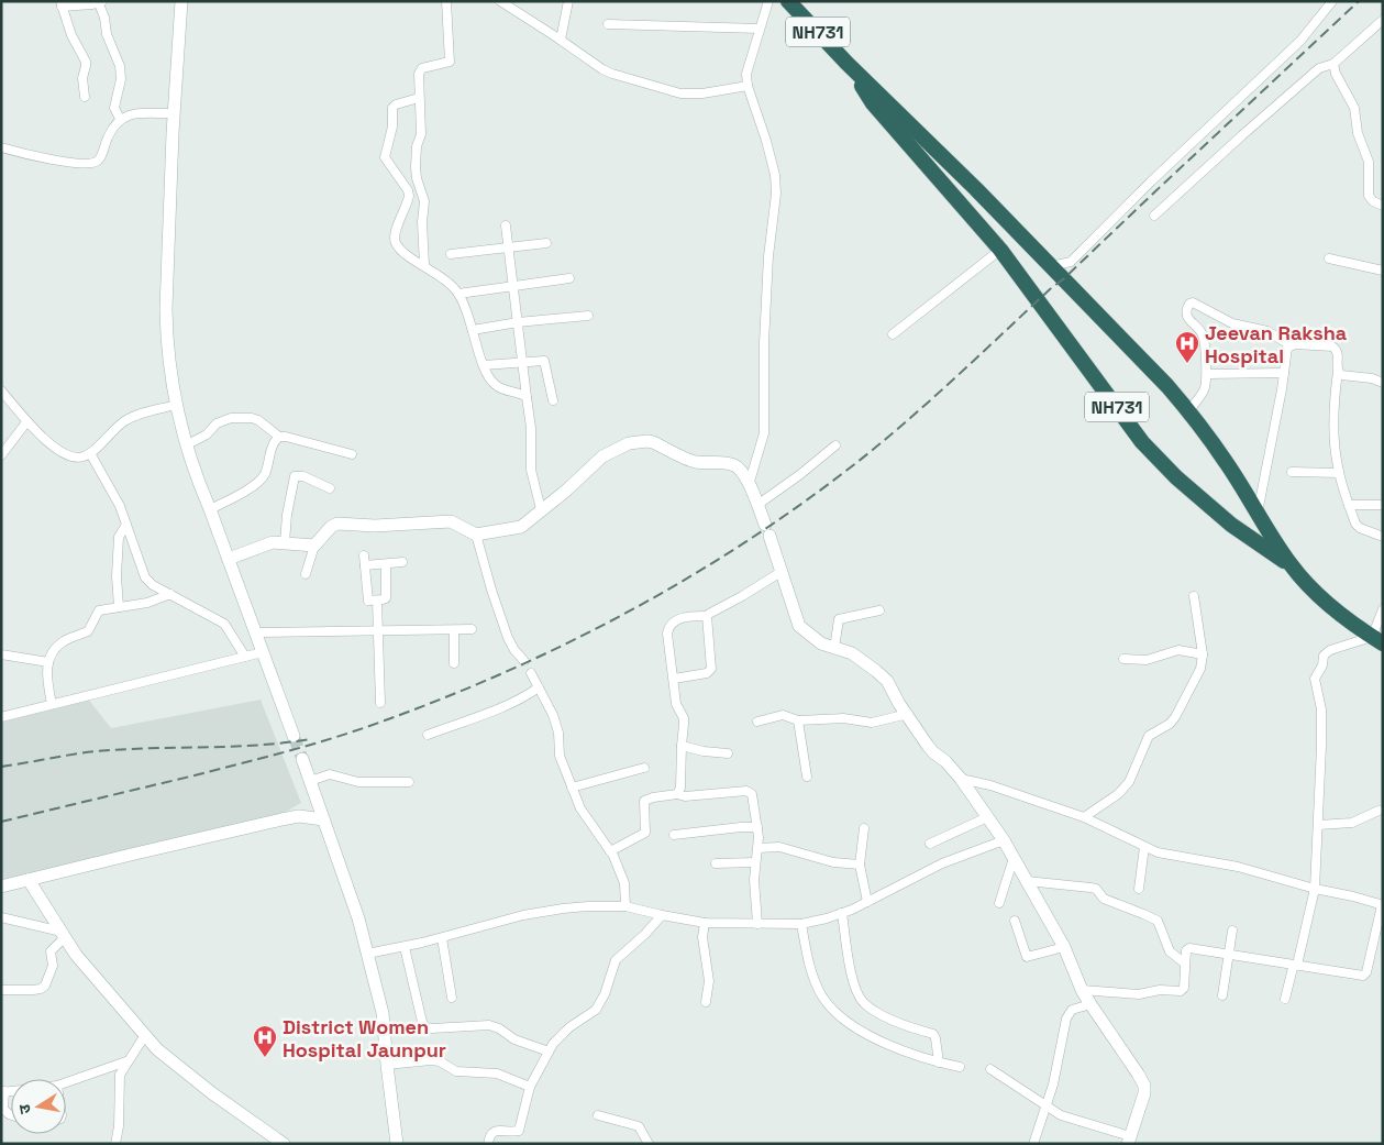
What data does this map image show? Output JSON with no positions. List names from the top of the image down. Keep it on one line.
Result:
{"streets":{"highway":["NH731"]},"places":{"hospital":["Jeevan Raksha Hospital","District Women Hospital Jaunpur"]},"north":"left"}
